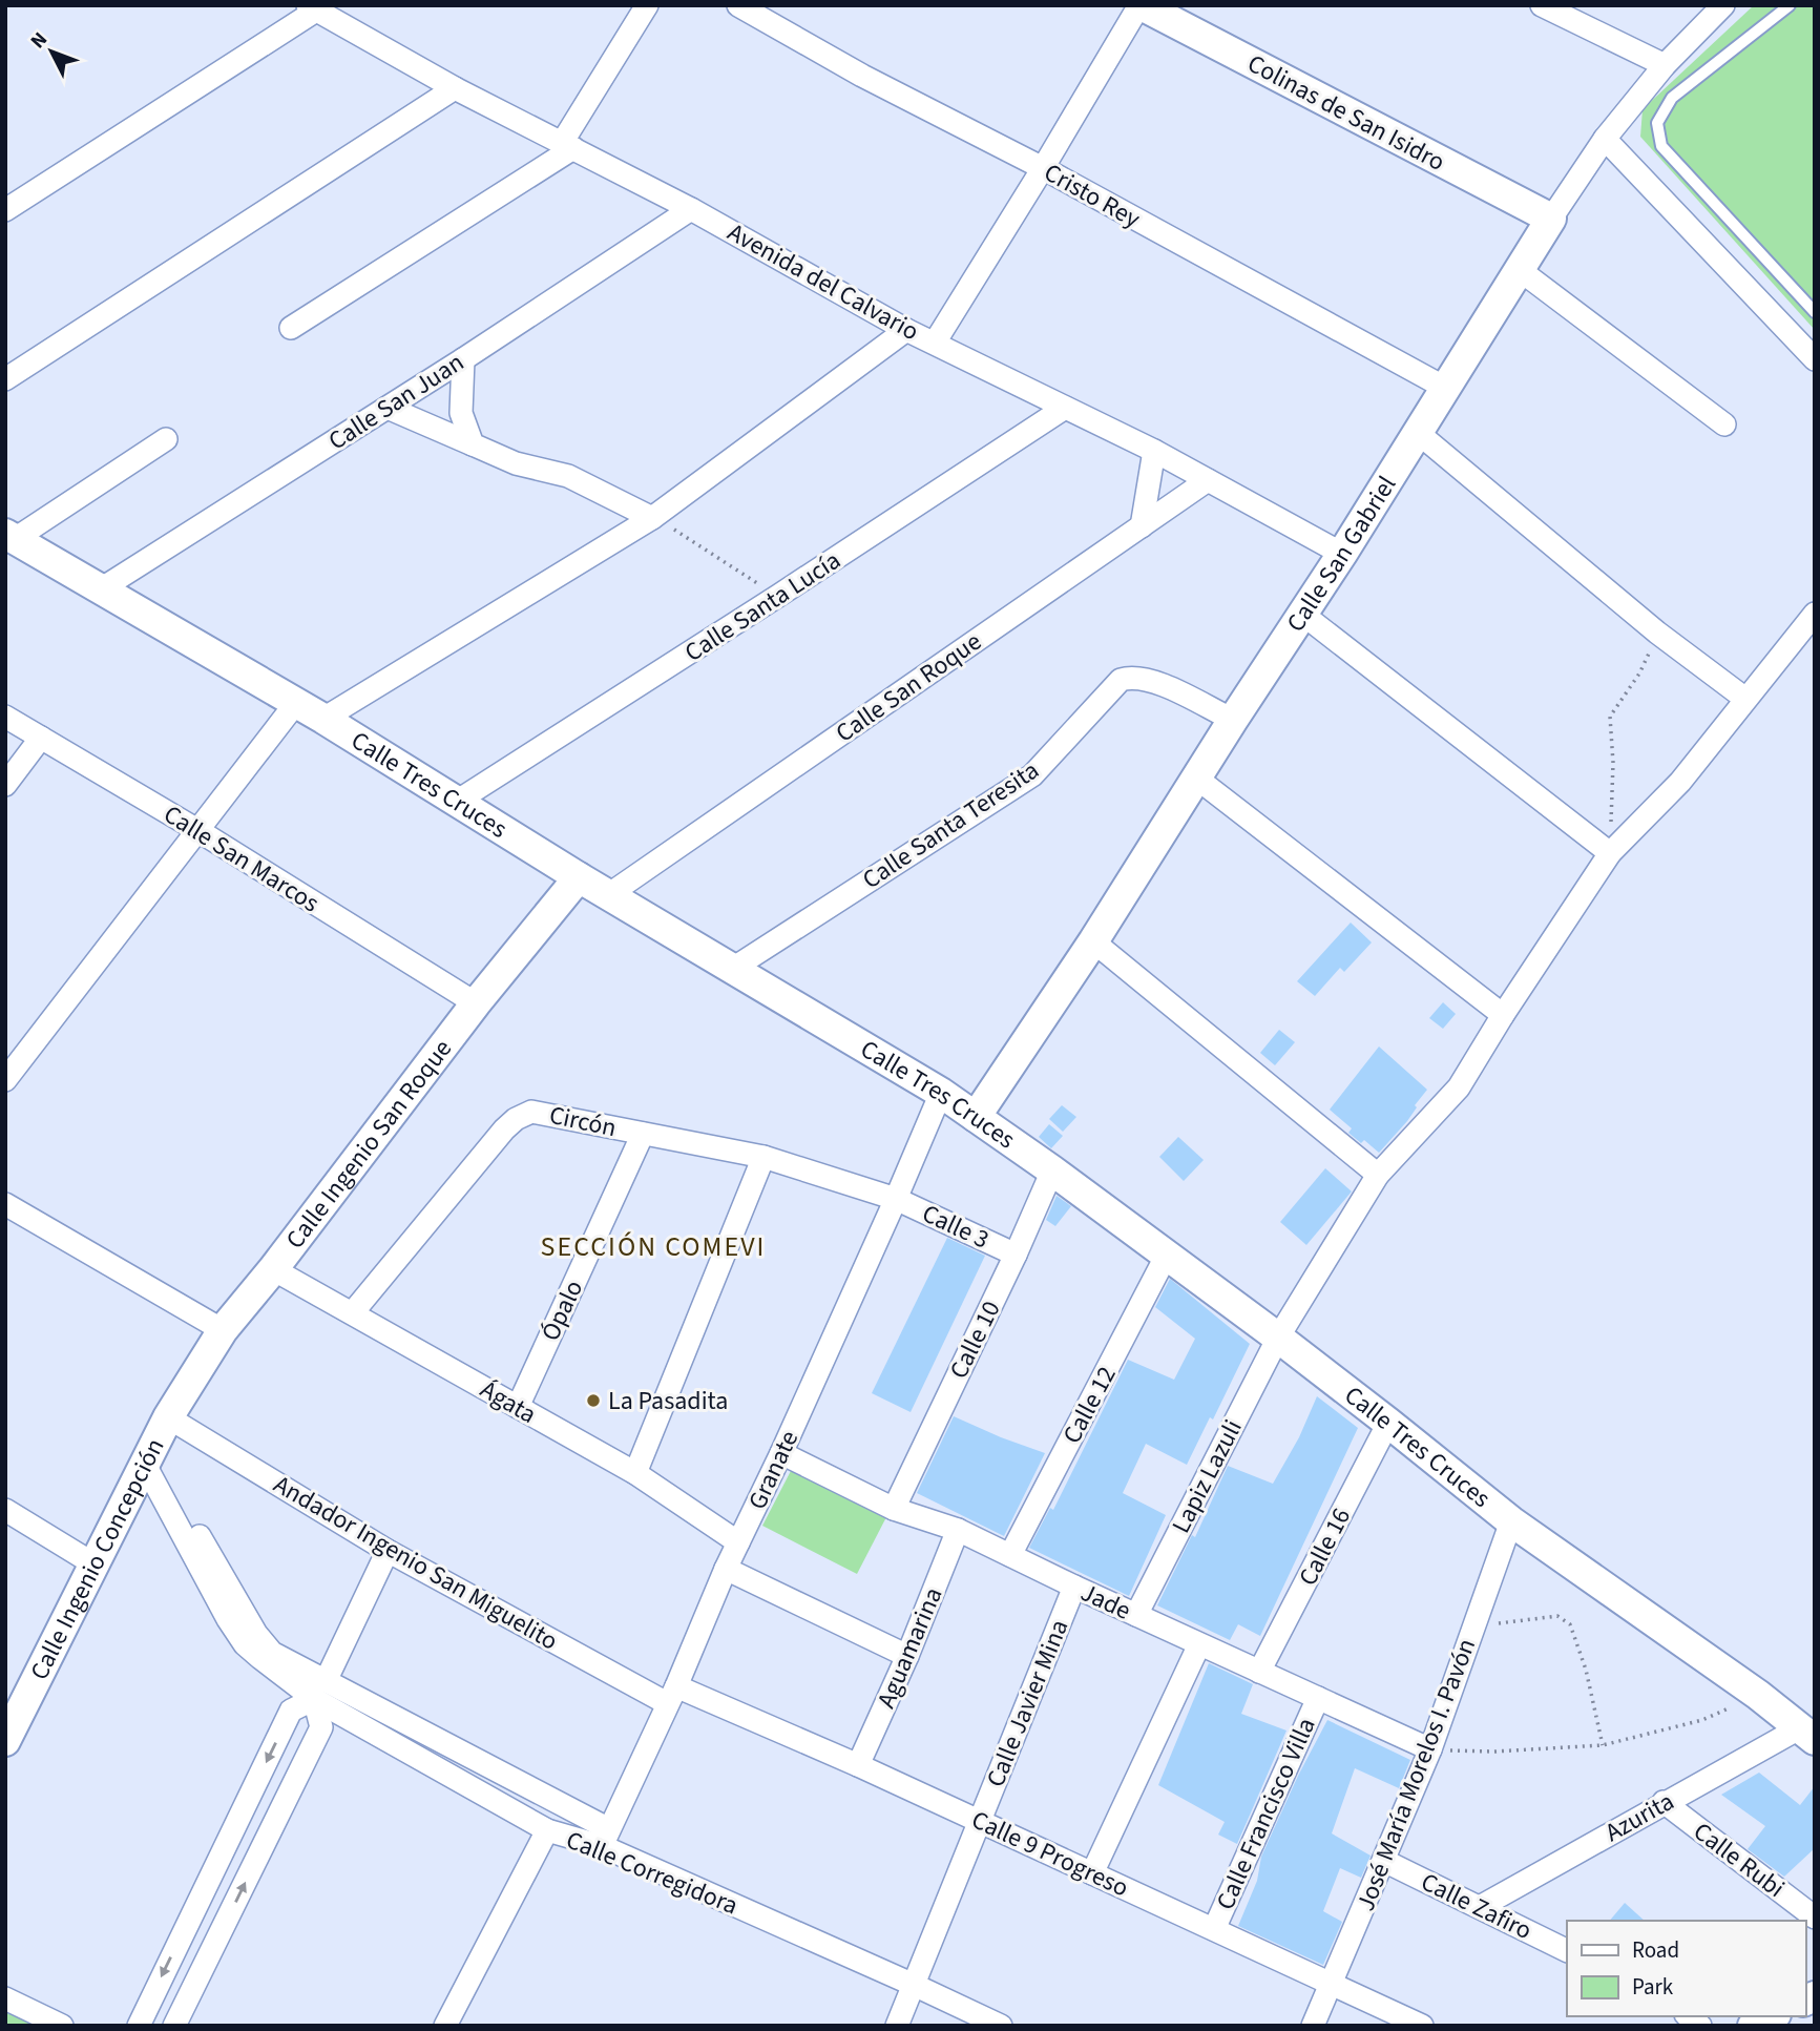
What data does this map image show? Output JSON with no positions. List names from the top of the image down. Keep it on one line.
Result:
{"streets":{"street":["Colinas de San Isidro","Cristo Rey","Avenida del Calvario","Calle San Juan","Calle San Gabriel","Calle Santa Lucía","Calle San Roque","Calle Tres Cruces","Calle Santa Teresita","Calle San Marcos","Circón","Calle Ingenio San Roque","Calle 3","Ópalo","Calle 10","Ágata","Calle 12","Granate","Lapiz Lazuli","Calle 16","Calle Ingenio Concepción","Andador Ingenio San Miguelito","Jade","Aguamarina","Calle Javier Mina","José María Morelos I. Pavón","Calle Francisco Villa","Azurita","Calle 9 Progreso","Calle Rubi","Calle Corregidora","Calle Zafiro"]},"crossings":[["Colinas de San Isidro","Calle San Gabriel"],["Cristo Rey","Calle San Gabriel"],["Avenida del Calvario","Calle San Juan"],["Avenida del Calvario","Calle San Gabriel"],["Avenida del Calvario","Calle Santa Lucía"],["Avenida del Calvario","Calle San Roque"],["Calle San Juan","Calle Tres Cruces"],["Calle San Gabriel","Calle Tres Cruces"],["Calle San Gabriel","Calle Santa Teresita"],["Calle Santa Lucía","Calle Tres Cruces"],["Calle San Roque","Calle Tres Cruces"],["Calle Tres Cruces","Calle Santa Teresita"],["Calle Tres Cruces","Calle Ingenio San Roque"],["Calle Tres Cruces","Calle 10"],["Calle Tres Cruces","Calle 12"],["Calle Tres Cruces","Granate"],["Calle Tres Cruces","Lapiz Lazuli"],["Calle Tres Cruces","Calle 16"],["Calle Tres Cruces","José María Morelos I. Pavón"],["Calle Tres Cruces","Azurita"],["Calle San Marcos","Calle Ingenio San Roque"],["Circón","Calle 3"],["Circón","Ópalo"],["Circón","Ágata"],["Circón","Granate"],["Calle Ingenio San Roque","Ágata"],["Calle Ingenio San Roque","Calle Ingenio Concepción"],["Calle Ingenio San Roque","Andador Ingenio San Miguelito"],["Calle 3","Calle 10"],["Calle 3","Granate"],["Ópalo","Ágata"],["Calle 10","Jade"],["Ágata","Granate"],["Calle 12","Jade"],["Granate","Andador Ingenio San Miguelito"],["Granate","Jade"],["Granate","Calle 9 Progreso"],["Granate","Calle Corregidora"],["Lapiz Lazuli","Jade"],["Calle 16","Jade"],["Calle Ingenio Concepción","Andador Ingenio San Miguelito"],["Andador Ingenio San Miguelito","Calle 9 Progreso"],["Jade","Aguamarina"],["Jade","Calle Javier Mina"],["Jade","José María Morelos I. Pavón"],["Jade","Calle Francisco Villa"],["Aguamarina","Calle 9 Progreso"],["Calle Javier Mina","Calle 9 Progreso"],["Calle Javier Mina","Calle Corregidora"],["José María Morelos I. Pavón","Calle 9 Progreso"],["José María Morelos I. Pavón","Calle Zafiro"],["Calle Francisco Villa","Calle 9 Progreso"],["Azurita","Calle Rubi"],["Azurita","Calle Zafiro"]],"districts":["SECCIÓN COMEVI"],"places":["La Pasadita"],"legend":["Road","Park"],"north":"top left"}
